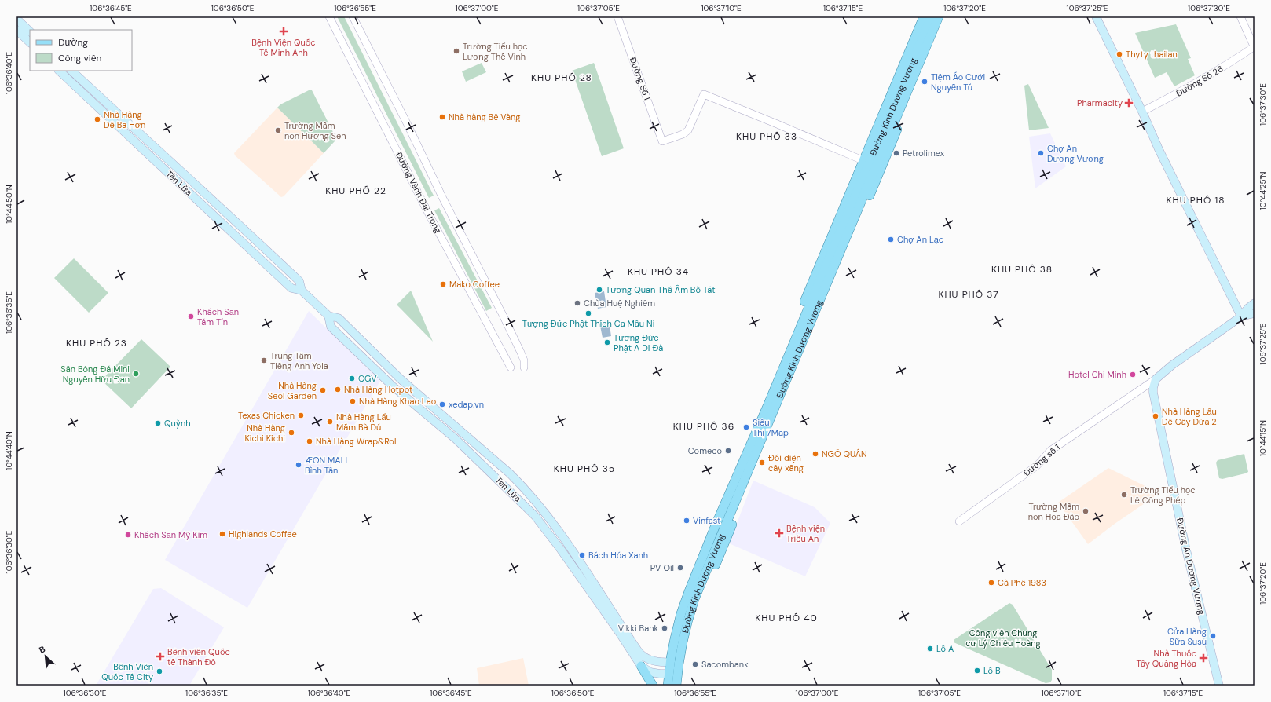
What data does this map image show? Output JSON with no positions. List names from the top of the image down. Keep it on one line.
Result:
{"streets":{"main road":["Đường Kinh Dương Vương","Tên Lửa","Đường An Dương Vương"],"street":["Đường Số 1","Đường Số 26","Đường Vành Đai Trong","Đường số 1"]},"crossings":[["Đường Số 1","Đường Kinh Dương Vương"],["Đường Kinh Dương Vương","Tên Lửa"],["Đường số 1","Đường An Dương Vương"]],"districts":["KHU PHỐ 28","KHU PHỐ 33","KHU PHỐ 22","KHU PHỐ 18","KHU PHỐ 38","KHU PHỐ 34","KHU PHỐ 37","KHU PHỐ 23","KHU PHỐ 36","KHU PHỐ 35","KHU PHỐ 40"],"parks":["Công viên Chung cư Lý Chiêu Hoàng"],"places":{"health":["Bệnh Viện Quốc Tế Minh Anh","Pharmacity","Bệnh viện Triều An","Bệnh viện Quốc tế Thành Đô","Nhà Thuốc Tây Quàng Hòa"],"other":["Trường Tiểu học Lương Thế Vinh","Thyty thailan","Tiệm Áo Cưới Nguyễn Tú","Nhà hàng Bê Vàng","Nhà Hàng Dê Ba Hơn","Trường Mầm non Hương Sen","Petrolimex","Chợ An Dương Vương","Chợ An Lạc","Mako Coffee","Tượng Quan Thế Âm Bồ Tát","Chùa Huệ Nghiêm","Tượng Đức Phật Thích Ca Mâu Ni","Khách Sạn Tám Tín","Tượng Đức Phật A Di Đà","Trung Tâm Tiếng Anh Yola","Sân Bóng Đá Mini Nguyễn Hữu Đan","Hotel Chi Minh","CGV","Nhà Hàng Hotpot","Nhà Hàng Seol Garden","Nhà Hàng Khao Lao","xedap.vn","Texas Chicken","Nhà Hàng Lẩu Dê Cây Dừa 2","Nhà Hàng Lẩu Mắm Bà Dú","Quỳnh","Siêu Thị 7Map","Nhà Hàng Kichi Kichi","Nhà Hàng Wrap&Roll","Comeco","NGÕ QUÁN","Đối diện cây xăng","ÆON MALL Bình Tân","Trường Tiểu học Lê Công Phép","Trường Mầm non Hoa Đào","Vinfast","Highlands Coffee","Khách Sạn Mỹ Kim","Bách Hóa Xanh","PV Oil","Cà Phê 1983","Vikki Bank","Cửa Hàng Sữa Susu","Lô A","Sacombank","Lô B","Bệnh Viện Quốc Tế City"]},"legend":["Đường","Công viên"],"north":"top left","coordinates":["106°36'45\"E","106°36'50\"E","106°36'55\"E","106°37'00\"E","106°37'05\"E","106°37'10\"E","106°37'15\"E","106°37'20\"E","106°37'25\"E","106°37'30\"E","106°36'40\"E","10°44'25\"N","10°44'50\"N","106°36'35\"E","10°44'15\"N","10°44'40\"N","106°36'30\"E"]}
